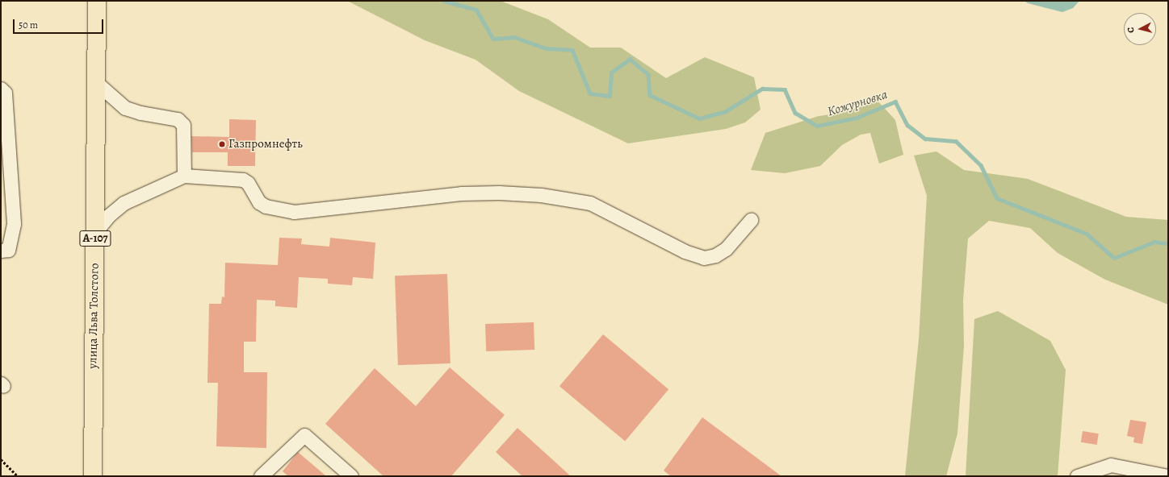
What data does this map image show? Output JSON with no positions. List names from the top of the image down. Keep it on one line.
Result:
{"streets":{"highway":["А-107","улица Льва Толстого"]},"water":["Кожурновка"],"places":["Газпромнефть"],"scale_bar":"50 m","north":"left"}
